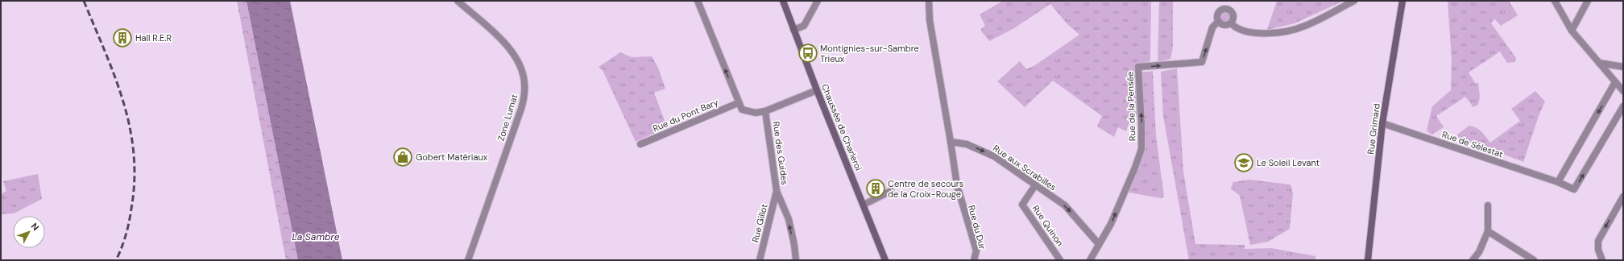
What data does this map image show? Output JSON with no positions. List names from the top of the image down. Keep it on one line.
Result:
{"streets":{"main road":["Chaussée de Charleroi","Rue Grimard"],"street":["Rue de la Pensée","Rue du Pont Bary","Zone Lumat","Rue de Sélestat","Rue des Guides","Rue aux Scrabilles","Rue Gillot","Rue Quinon","Rue du Dur"]},"crossings":[["Rue de la Pensée","Rue aux Scrabilles"],["Rue du Pont Bary","Rue des Guides"],["Rue Grimard","Rue de Sélestat"],["Rue des Guides","Rue Gillot"],["Rue aux Scrabilles","Rue Quinon"],["Rue aux Scrabilles","Rue du Dur"]],"one_way":["Rue de la Pensée","Rue des Guides","Rue aux Scrabilles"],"water":["La Sambre"],"places":{"building":["Hall R.E.R","Centre de secours de la Croix-Rouge"],"bus stop":["Montignies-sur-Sambre Trieux"],"shop":["Gobert Matériaux"],"school or university":["Le Soleil Levant"]},"north":"top right"}
